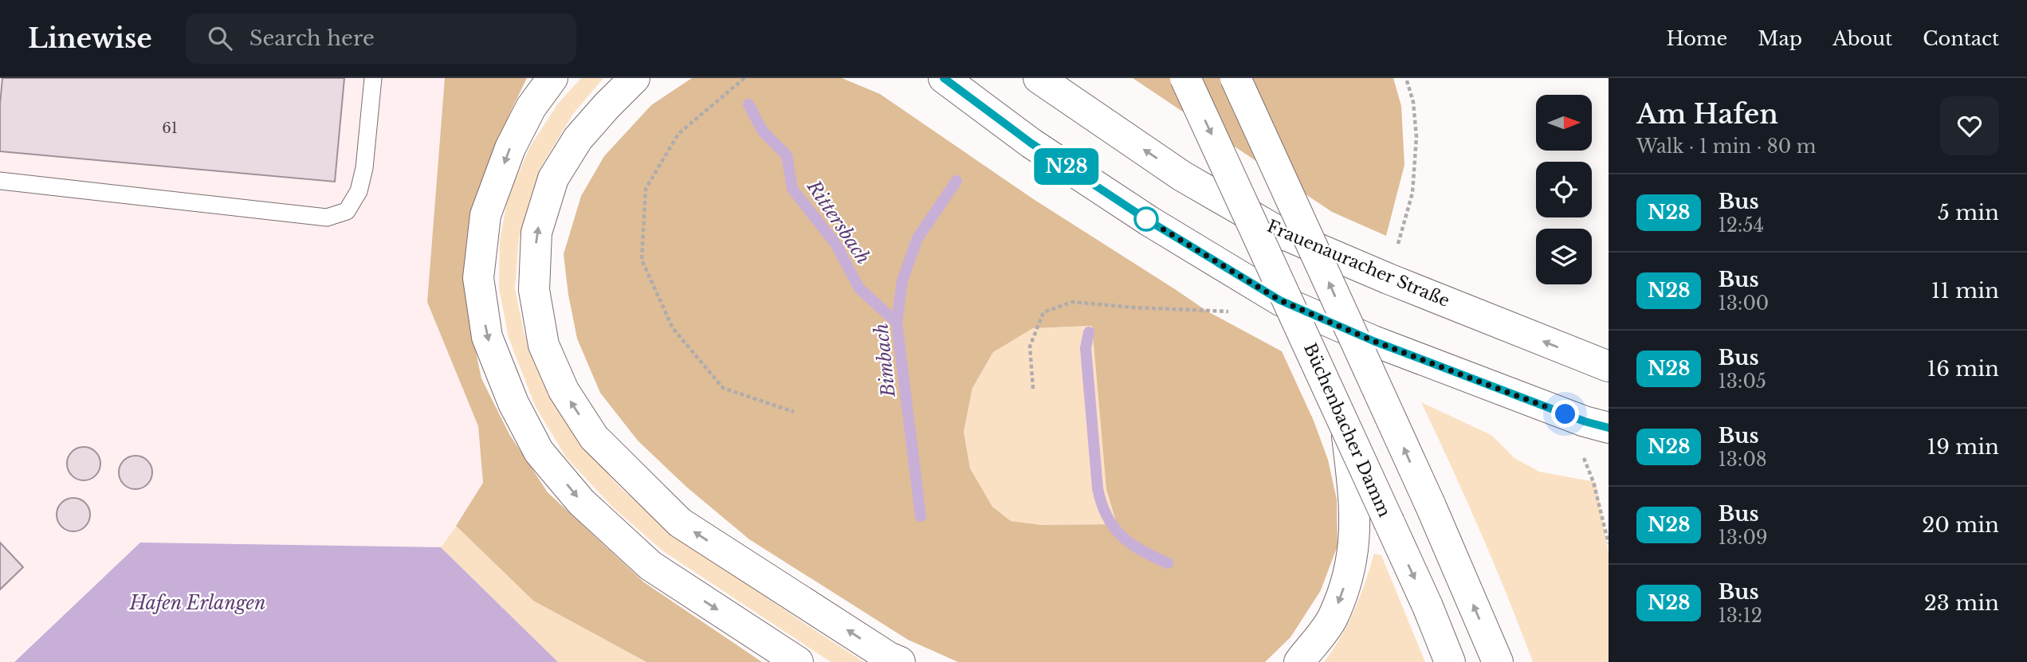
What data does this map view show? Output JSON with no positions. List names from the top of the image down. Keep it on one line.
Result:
{"streets":{"main road":["Frauenauracher Straße","Büchenbacher Damm"]},"water":["Rittersbach","Bimbach","Hafen Erlangen"],"lines":["bus line N28"],"house_numbers":["61"],"north":"right","page":{"header":"Linewise","search":"Search here","nav":["Home","Map","About","Contact"],"on_map":"N28","heading":["Am Hafen","Walk · 1 min · 80 m"],"list":[{"mark":"N28","name":"Bus","note":"12:54","value":"5 min"},{"mark":"N28","name":"Bus","note":"13:00","value":"11 min"},{"mark":"N28","name":"Bus","note":"13:05","value":"16 min"},{"mark":"N28","name":"Bus","note":"13:08","value":"19 min"},{"mark":"N28","name":"Bus","note":"13:09","value":"20 min"},{"mark":"N28","name":"Bus","note":"13:12","value":"23 min"}]}}
